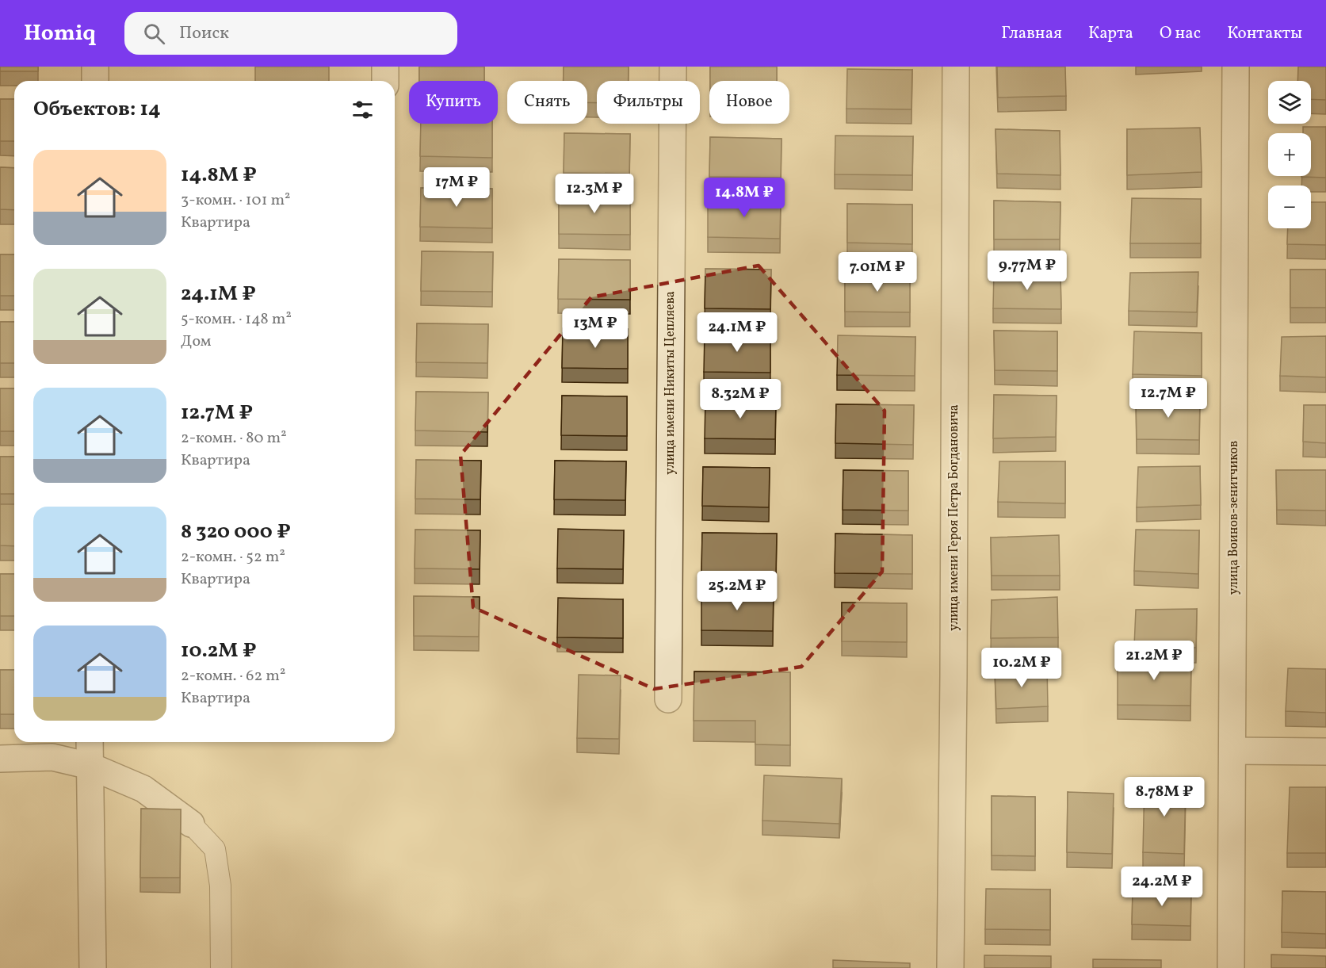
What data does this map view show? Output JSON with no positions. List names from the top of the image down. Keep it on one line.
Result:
{"streets":{"street":["улица имени Никиты Цепляева","улица имени Героя Петра Богдановича","улица Воинов-зенитчиков"]},"page":{"header":"Homiq","search":"Поиск","nav":["Главная","Карта","О нас","Контакты"],"map_buttons":["+","−"],"chip":["Купить","Снять","Фильтры","Новое"],"heading":"Объектов: 14","list":[{"name":"14.8M ₽","note":"3-комн. · 101 m² · Квартира"},{"name":"24.1M ₽","note":"5-комн. · 148 m² · Дом"},{"name":"12.7M ₽","note":"2-комн. · 80 m² · Квартира"},{"name":"8 320 000 ₽","note":"2-комн. · 52 m² · Квартира"},{"name":"10.2M ₽","note":"2-комн. · 62 m² · Квартира"}],"price":["17M ₽","12.3M ₽","14.8M ₽","9.77M ₽","7.01M ₽","13M ₽","24.1M ₽","12.7M ₽","8.32M ₽","25.2M ₽","21.2M ₽","10.2M ₽","8.78M ₽","24.2M ₽"]}}
